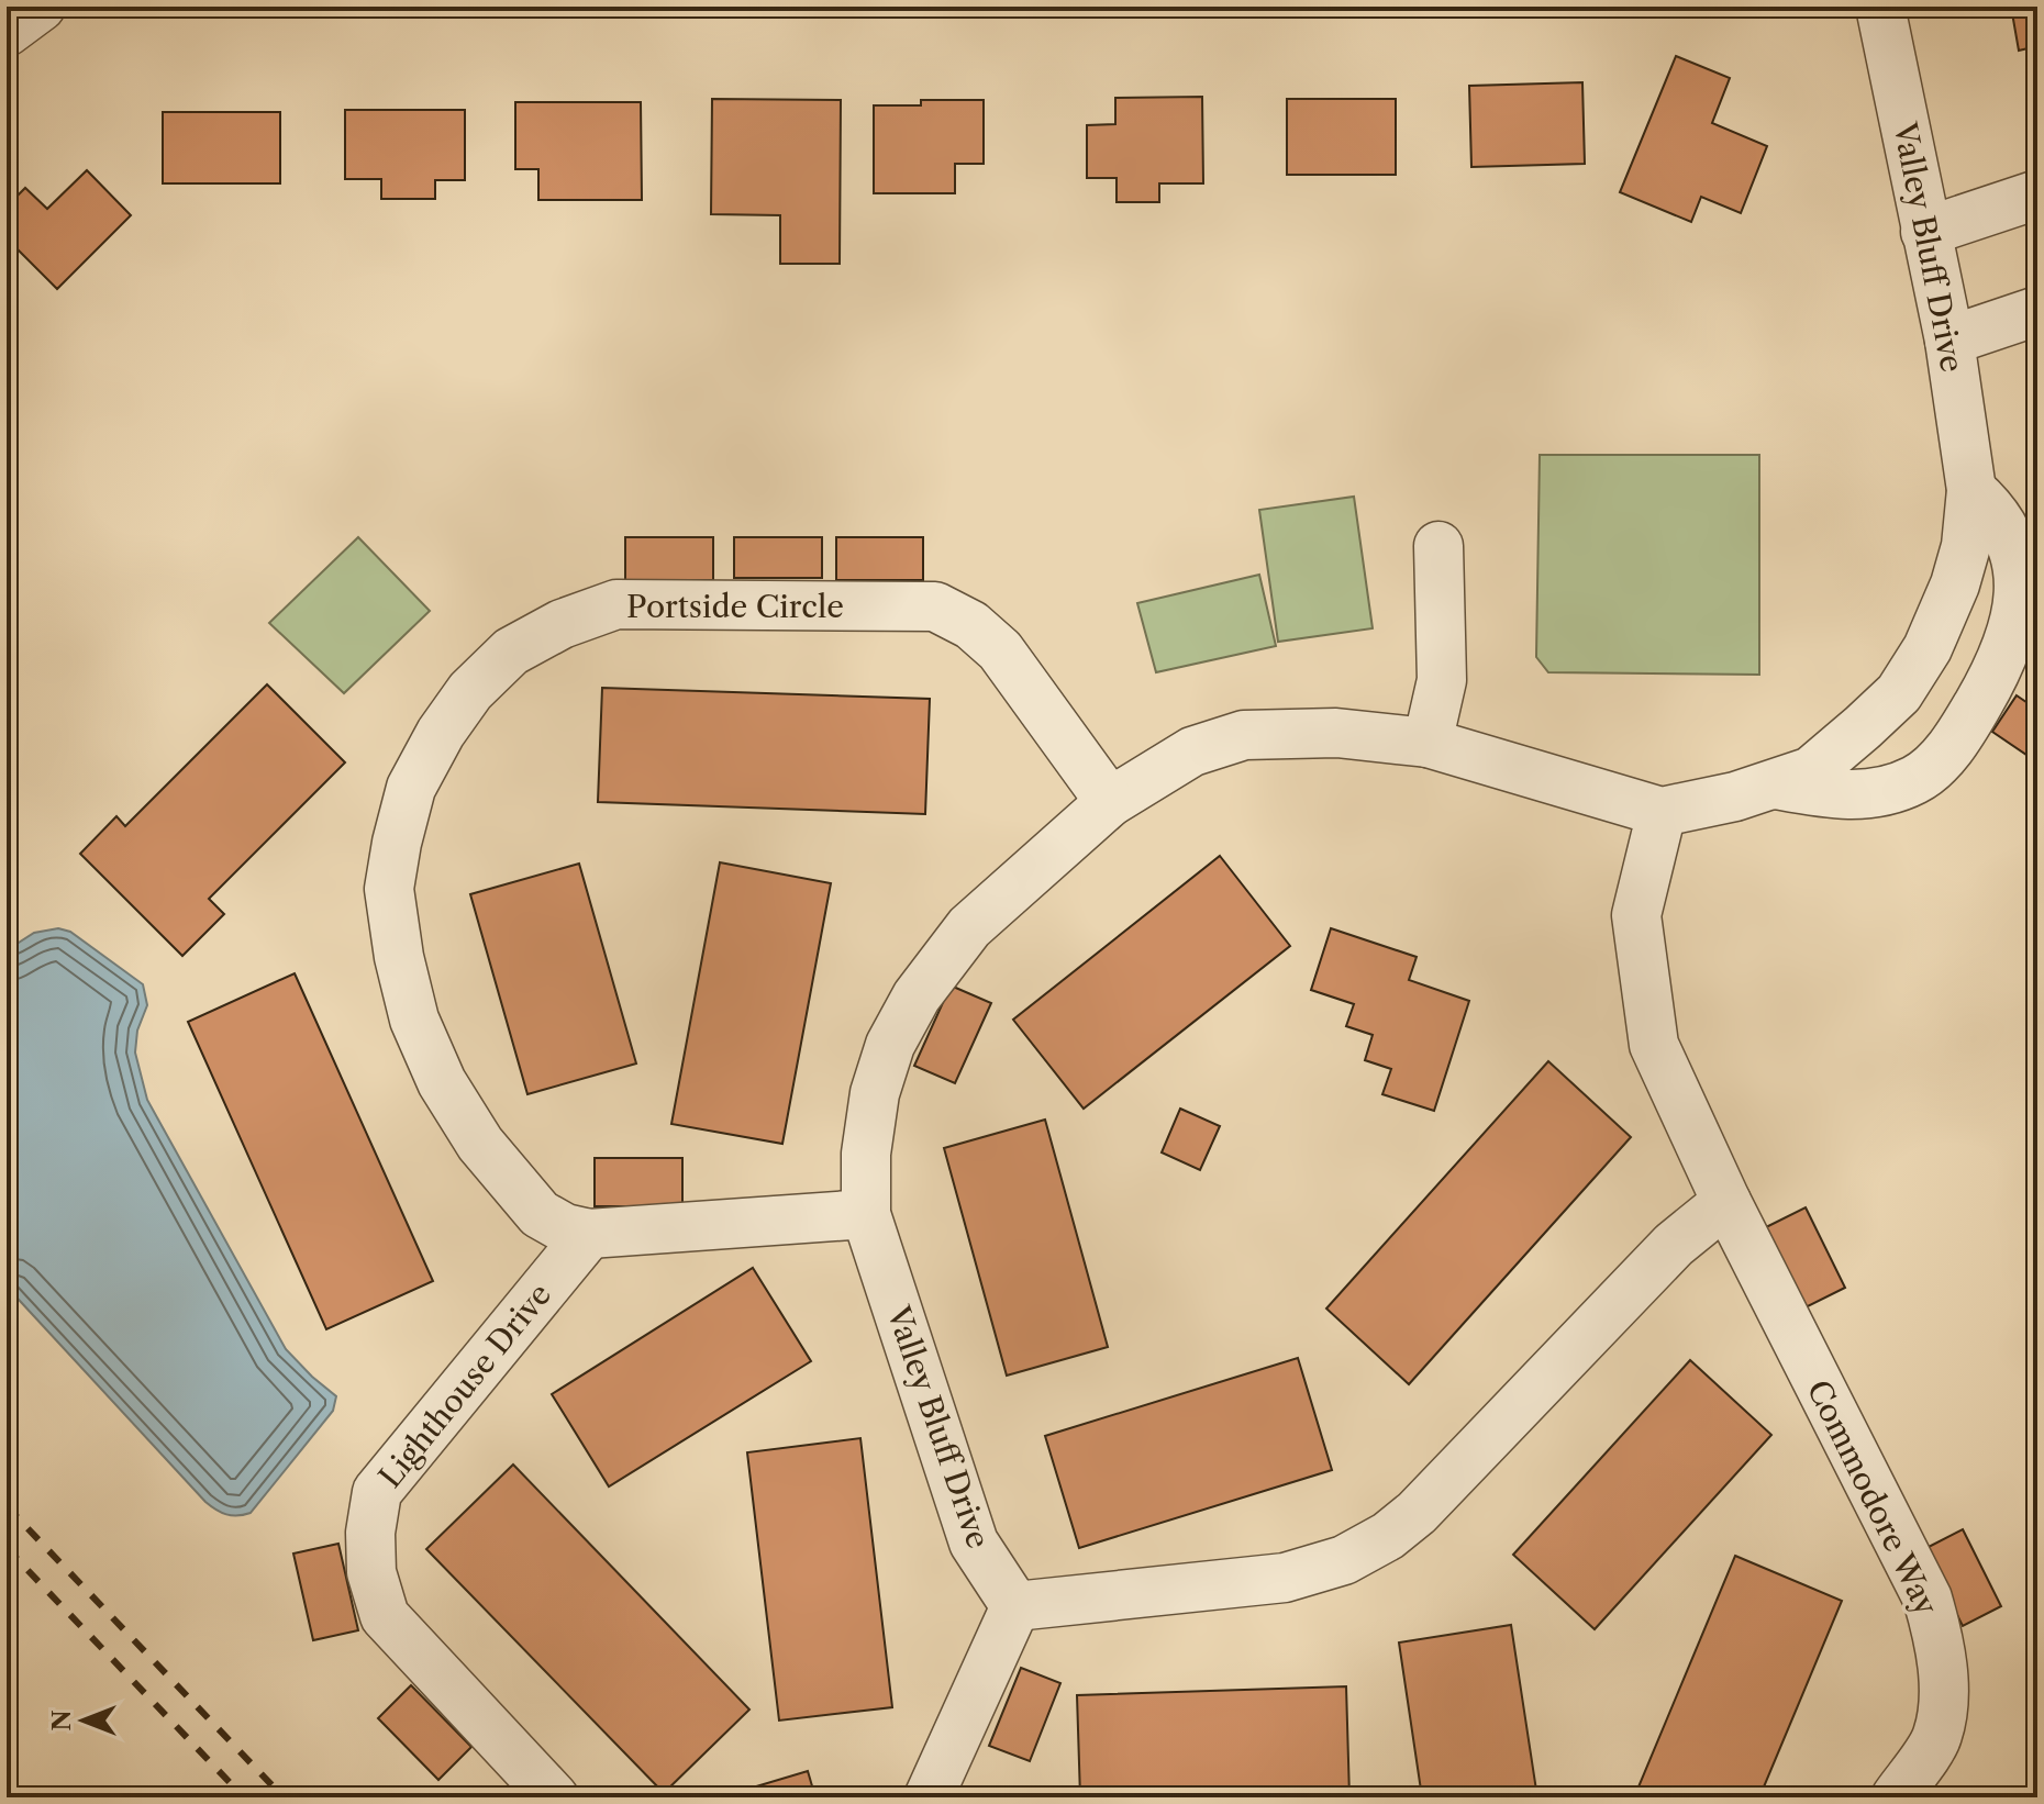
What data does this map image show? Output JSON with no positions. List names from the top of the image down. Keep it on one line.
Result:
{"streets":{"street":["Valley Bluff Drive","Portside Circle","Lighthouse Drive","Commodore Way"]},"crossings":[["Valley Bluff Drive","Portside Circle"],["Portside Circle","Lighthouse Drive"]],"north":"left"}
